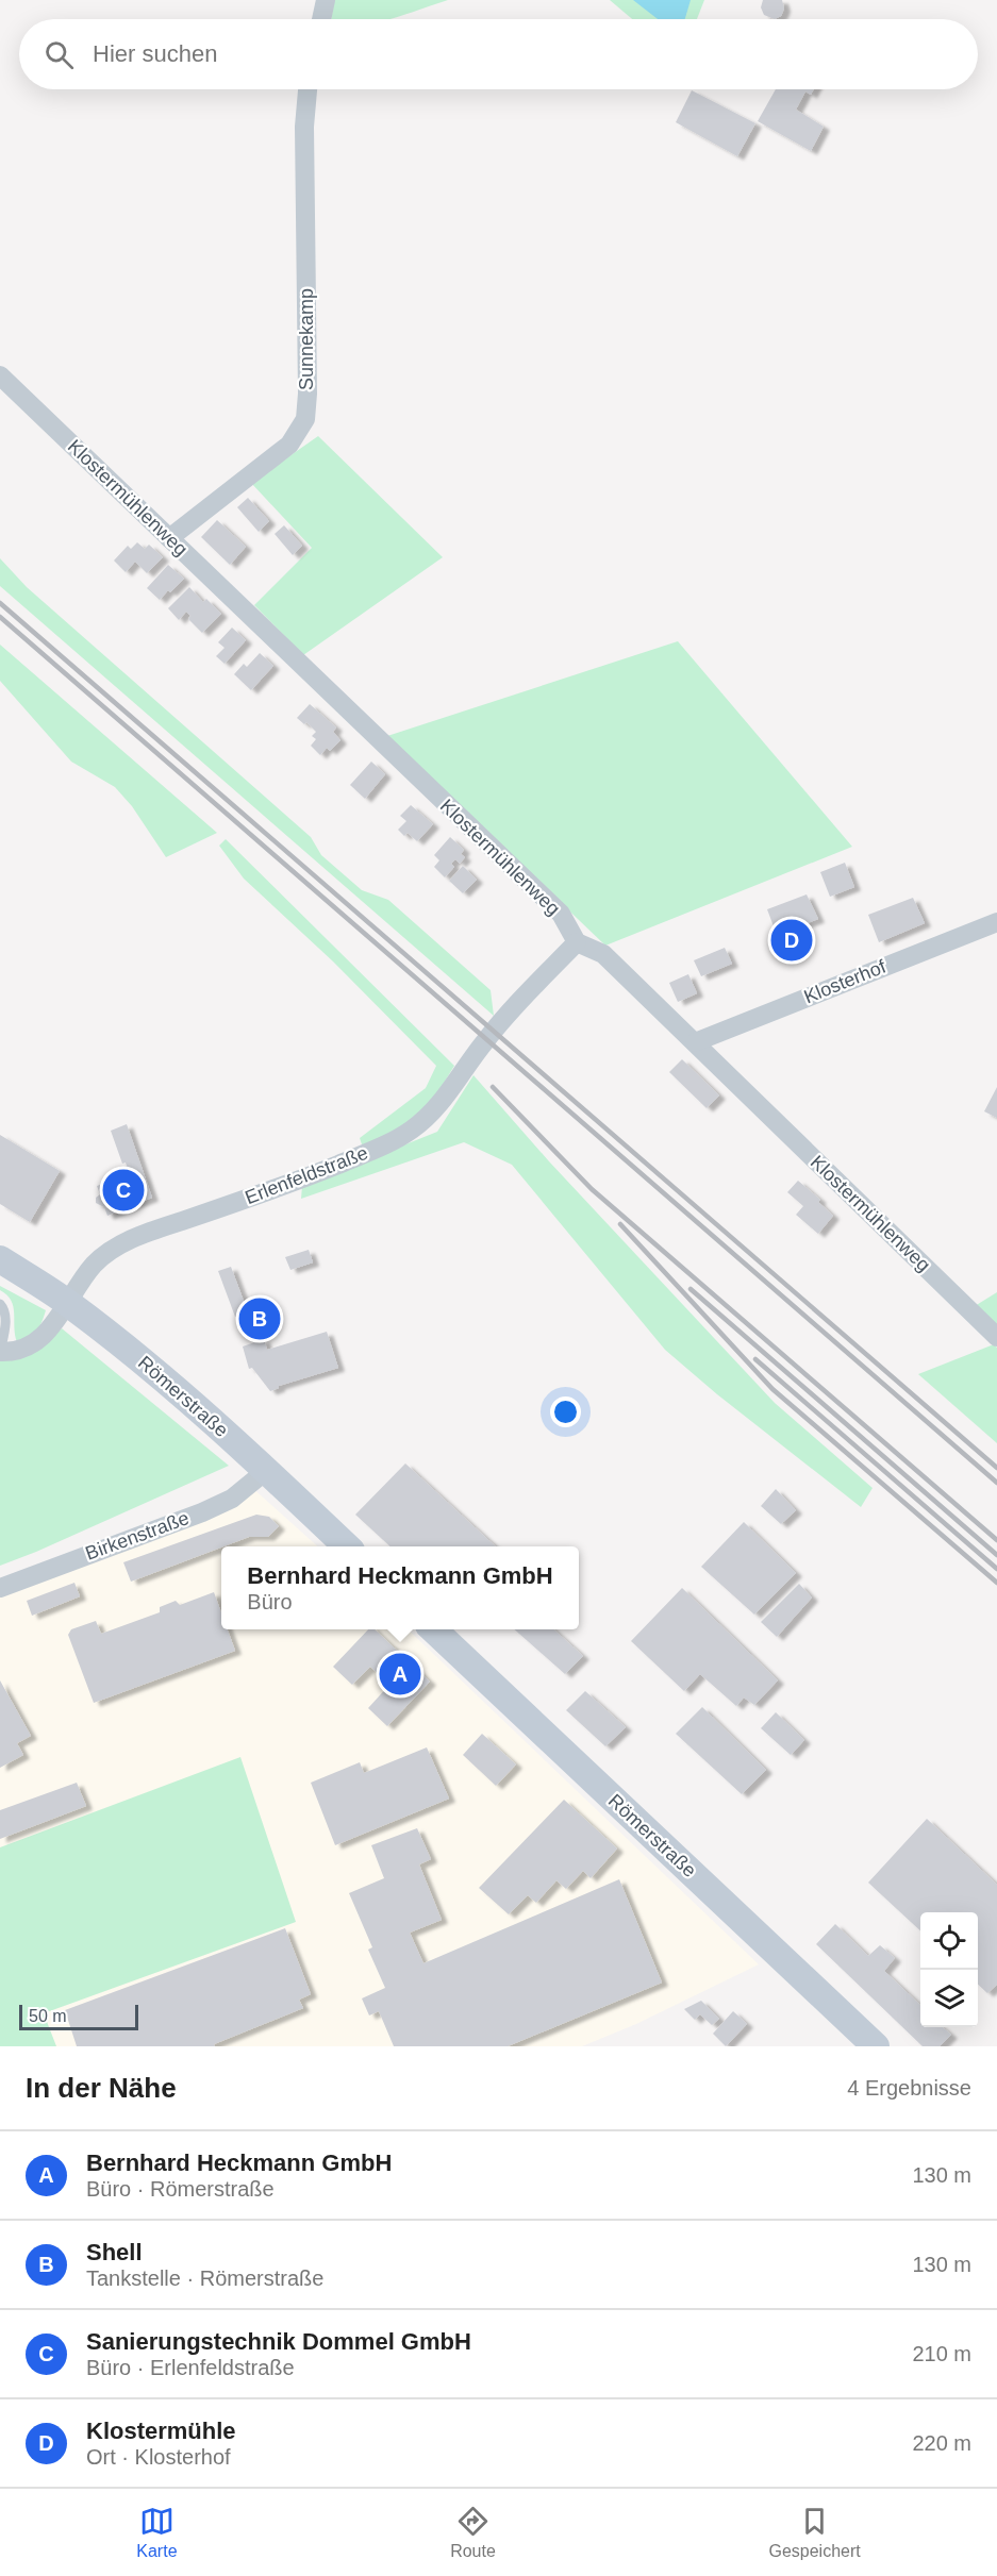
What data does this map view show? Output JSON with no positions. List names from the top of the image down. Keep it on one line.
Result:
{"streets":{"main road":["Römerstraße"],"street":["Sunnekamp","Klostermühlenweg","Klosterhof","Erlenfeldstraße","Birkenstraße"]},"crossings":[["Sunnekamp","Klostermühlenweg"],["Klostermühlenweg","Klosterhof"],["Klostermühlenweg","Erlenfeldstraße"],["Erlenfeldstraße","Römerstraße"],["Römerstraße","Birkenstraße"]],"scale_bar":"50 m","page":{"search":"Hier suchen","pins":["D","C","B","A"],"popup":["Bernhard Heckmann GmbH","Büro"],"scale":"50 m","heading":["In der Nähe","4 Ergebnisse"],"list":[{"mark":"A","name":"Bernhard Heckmann GmbH","note":"Büro · Römerstraße","value":"130 m"},{"mark":"B","name":"Shell","note":"Tankstelle · Römerstraße","value":"130 m"},{"mark":"C","name":"Sanierungstechnik Dommel GmbH","note":"Büro · Erlenfeldstraße","value":"210 m"},{"mark":"D","name":"Klostermühle","note":"Ort · Klosterhof","value":"220 m"}],"nav":["Karte","Route","Gespeichert"]}}
